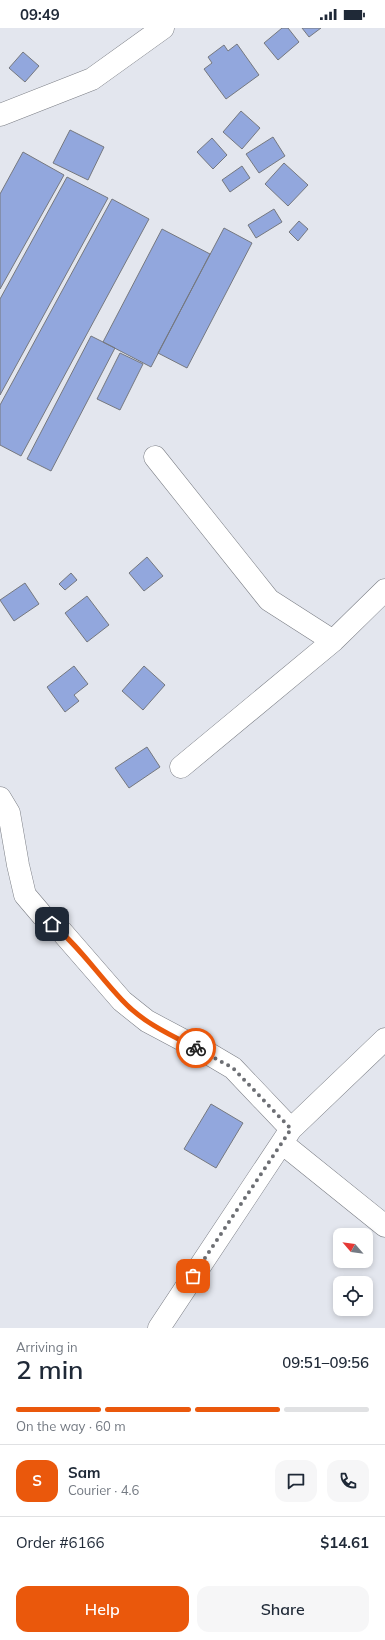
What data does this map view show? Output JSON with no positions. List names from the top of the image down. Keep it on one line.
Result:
{"north":"top left","page":{"status":"09:49","heading":["2 min","Arriving in","09:51–09:56"],"panel":["Sam","Courier · 4.6","Order #6166","$14.61"],"bar":"On the way · 60 m","round":"S","buttons":["Help","Share"]}}
